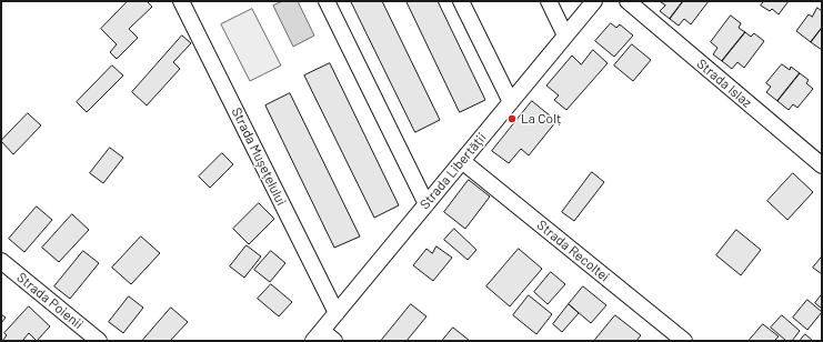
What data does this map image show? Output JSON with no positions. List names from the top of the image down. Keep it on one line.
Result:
{"streets":{"street":["Strada Islaz","Strada Mușețelului","Strada Libertății","Strada Recoltei","Strada Poienii"]},"crossings":[["Strada Mușețelului","Strada Libertății"],["Strada Libertății","Strada Recoltei"]],"places":["La Colț"]}
